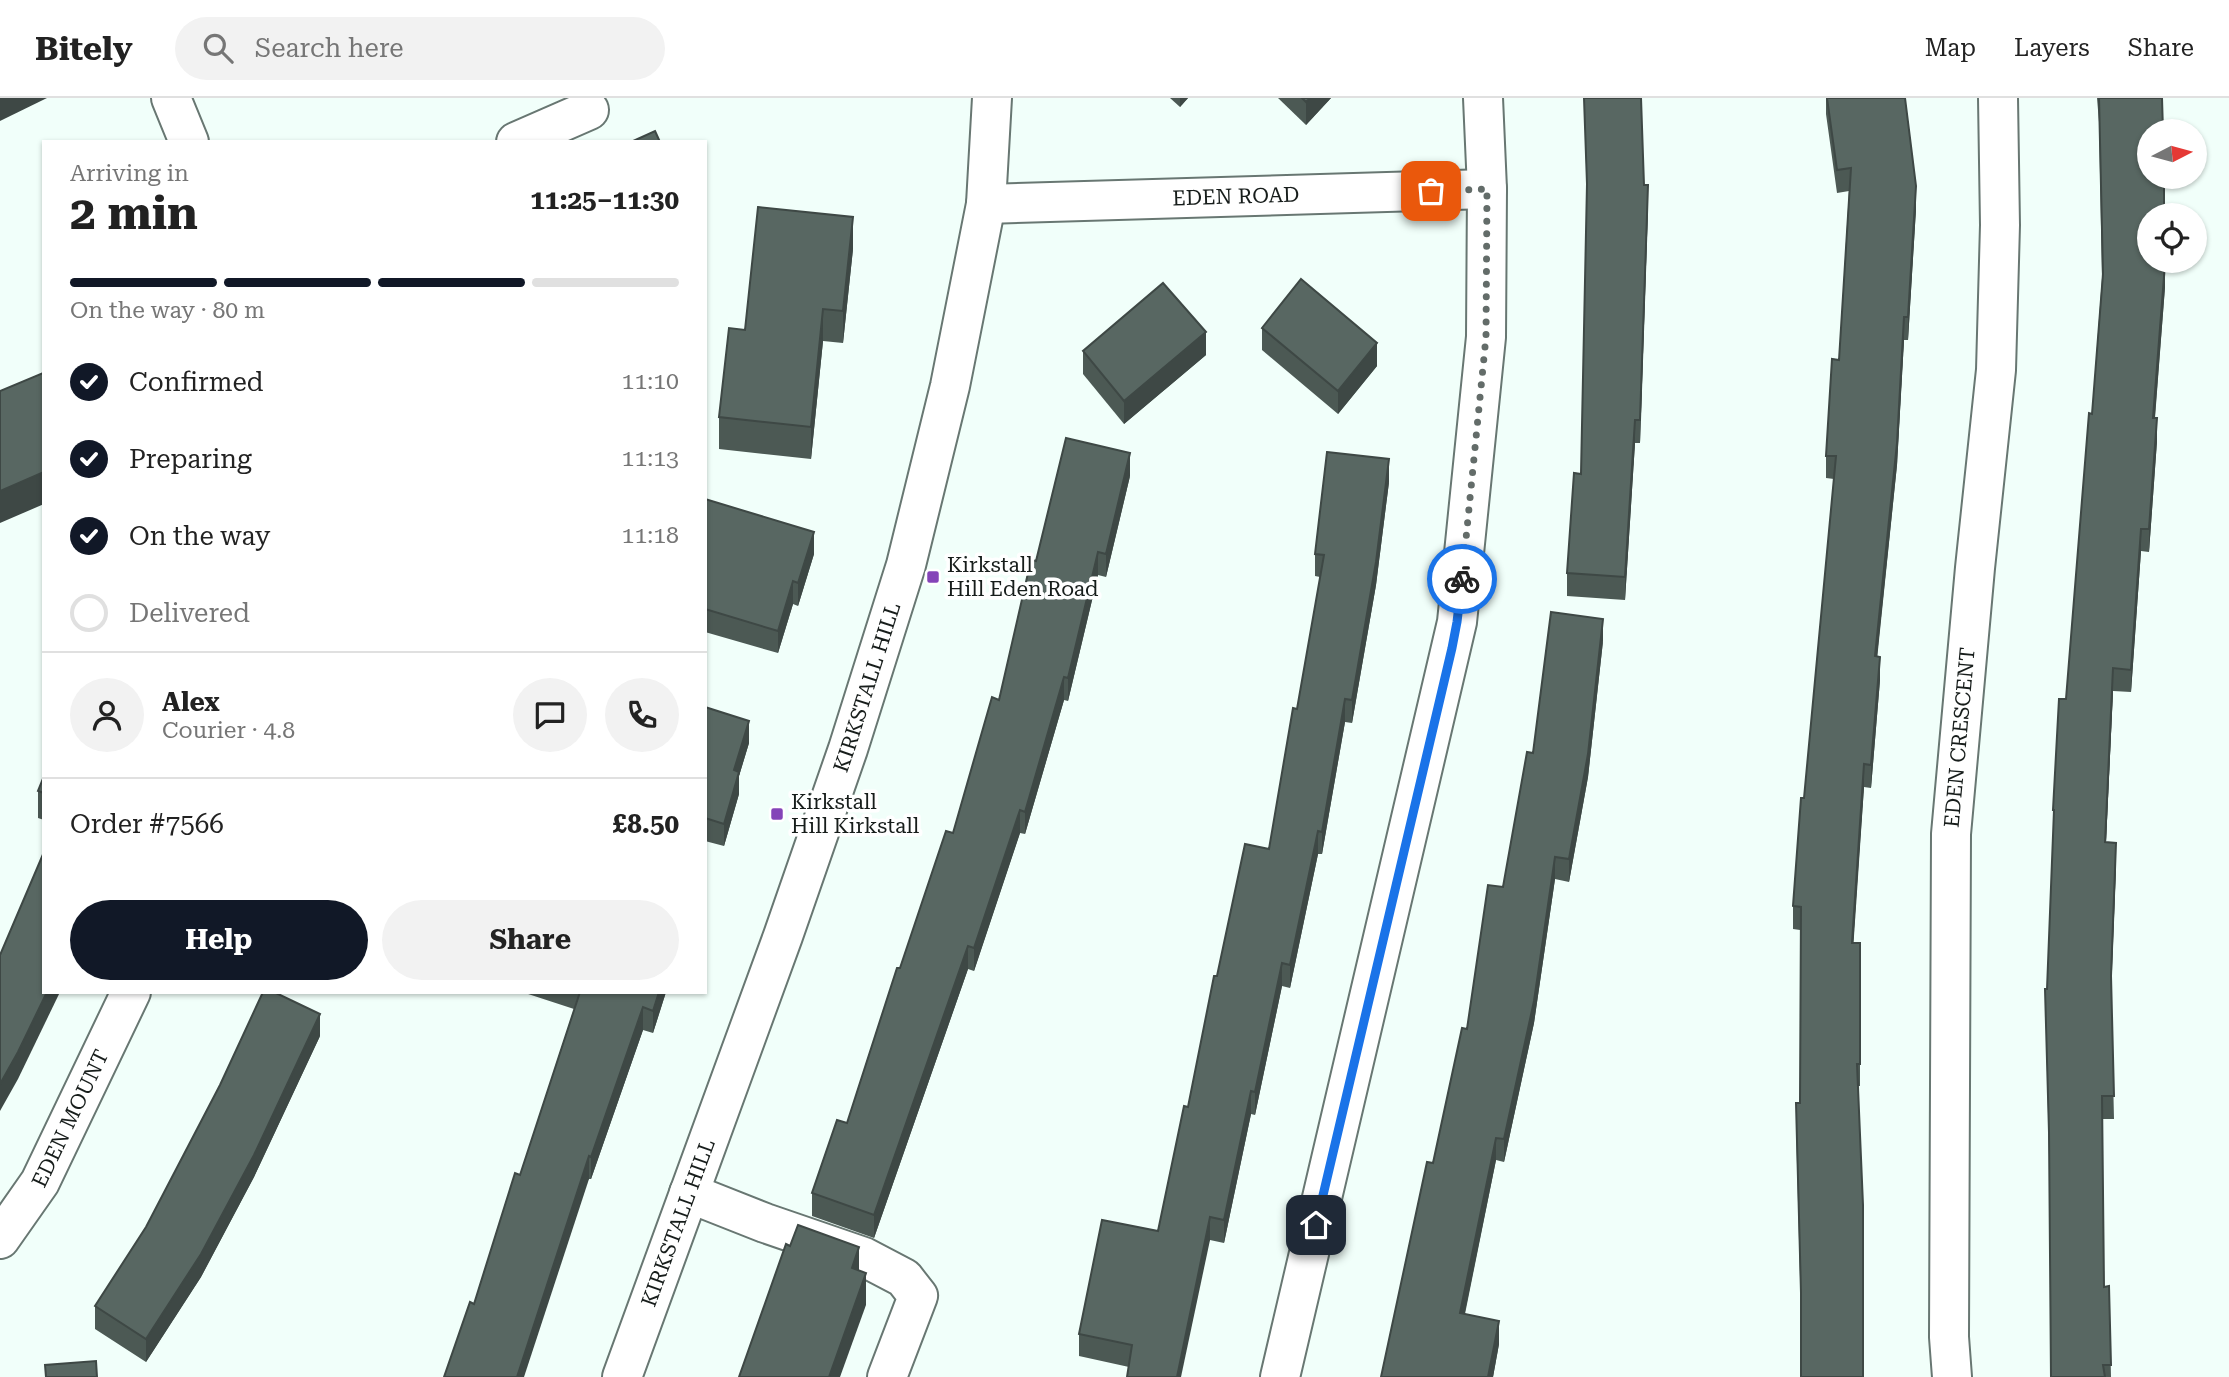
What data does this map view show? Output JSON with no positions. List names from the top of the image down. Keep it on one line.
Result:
{"streets":{"street":["EDEN ROAD","KIRKSTALL HILL","EDEN CRESCENT","EDEN MOUNT"]},"crossings":[["EDEN ROAD","KIRKSTALL HILL"]],"places":{"transit":["Kirkstall Hill Eden Road","Kirkstall Hill Kirkstall"]},"north":"right","page":{"header":"Bitely","search":"Search here","nav":["Map","Layers","Share"],"heading":["2 min","Arriving in","11:25–11:30"],"panel":["Alex","Courier · 4.8","Order #7566","£8.50"],"bar":"On the way · 80 m","list":[["Confirmed","11:10"],["Preparing","11:13"],["On the way","11:18"],"Delivered"],"buttons":["Help","Share"]}}
